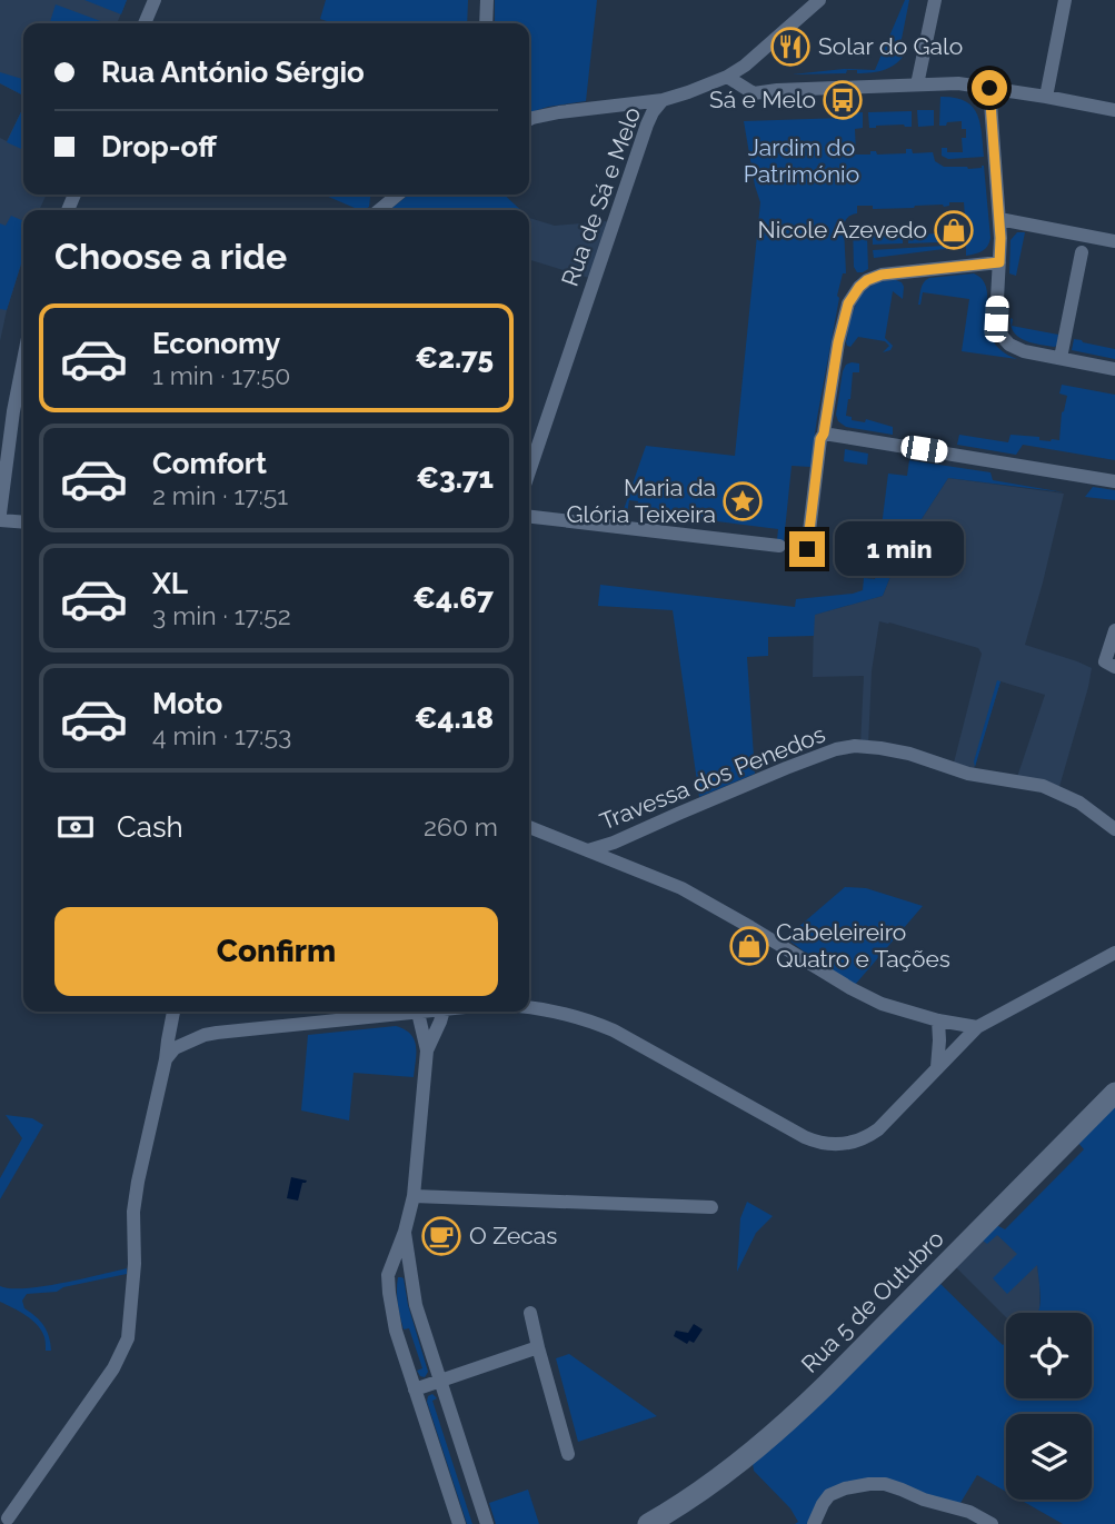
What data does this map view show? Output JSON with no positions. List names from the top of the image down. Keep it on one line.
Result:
{"streets":{"main road":["Rua 5 de Outubro"],"street":["Rua de Sá e Melo","Travessa dos Penedos"]},"parks":["Jardim do Património"],"places":{"restaurant":["Solar do Galo"],"bus stop":["Sá e Melo"],"shop":["Nicole Azevedo","Cabeleireiro Quatro e Tações"],"place":["Maria da Glória Teixeira"],"cafe":["O Zecas"]},"page":{"banner":["Rua António Sérgio","Drop-off"],"heading":"Choose a ride","list":[{"name":"Economy","note":"1 min · 17:50","value":"€2.75"},{"name":"Comfort","note":"2 min · 17:51","value":"€3.71"},{"name":"XL","note":"3 min · 17:52","value":"€4.67"},{"name":"Moto","note":"4 min · 17:53","value":"€4.18"}],"bubble":"1 min","pay":["Cash","260 m"],"buttons":"Confirm"}}
